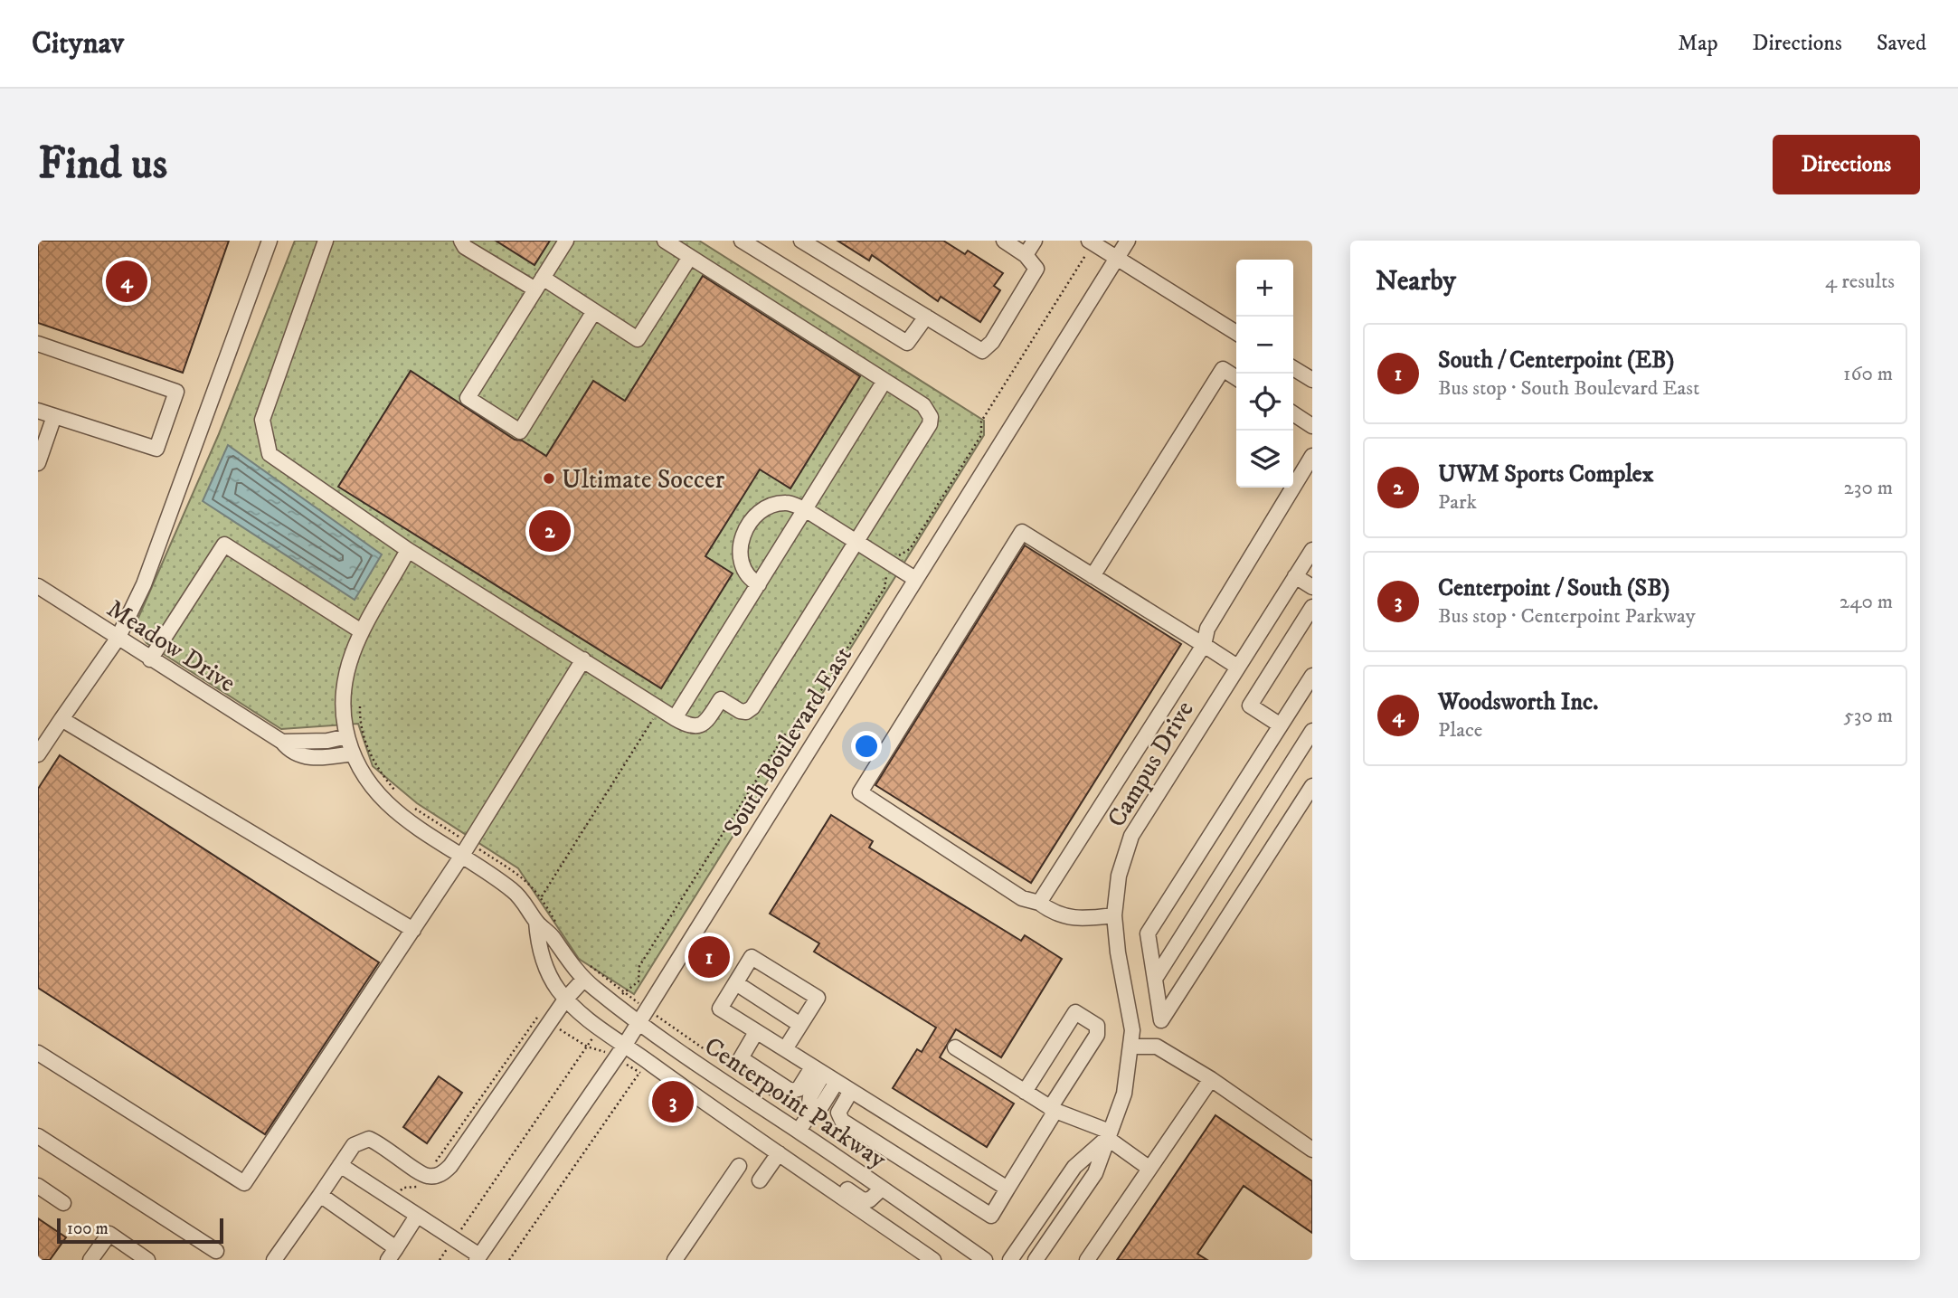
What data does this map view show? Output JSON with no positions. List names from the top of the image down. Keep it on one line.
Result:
{"streets":{"street":["Meadow Drive","South Boulevard East","Campus Drive","Centerpoint Parkway"]},"crossings":[["Meadow Drive","Centerpoint Parkway"],["South Boulevard East","Centerpoint Parkway"]],"places":["Ultimate Soccer"],"scale_bar":"100 m","page":{"header":"Citynav","nav":["Map","Directions","Saved"],"buttons":"Directions","title":"Find us","heading":["Nearby","4 results"],"pins":["4","2","1","3"],"map_buttons":["+","−"],"list":[{"mark":"1","name":"South / Centerpoint (EB)","note":"Bus stop · South Boulevard East","value":"160 m"},{"mark":"2","name":"UWM Sports Complex","note":"Park","value":"230 m"},{"mark":"3","name":"Centerpoint / South (SB)","note":"Bus stop · Centerpoint Parkway","value":"240 m"},{"mark":"4","name":"Woodsworth Inc.","note":"Place","value":"530 m"}],"scale":"100 m"}}
